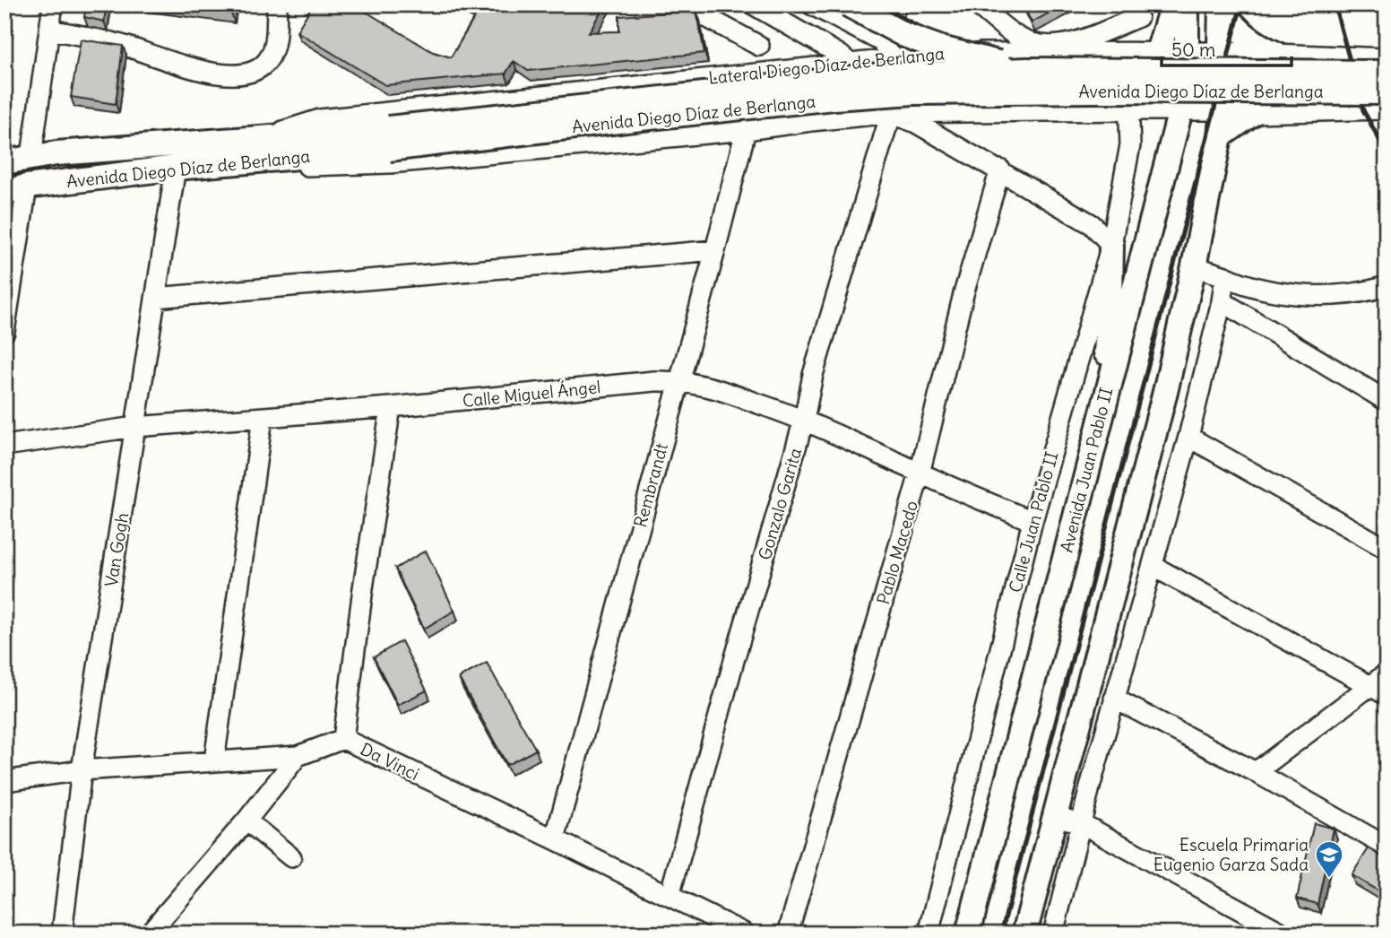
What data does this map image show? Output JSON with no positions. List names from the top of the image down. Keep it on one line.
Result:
{"streets":{"main road":["Avenida Diego Díaz de Berlanga","Avenida Juan Pablo II"],"street":["Lateral Diego Díaz de Berlanga","Calle Miguel Ángel","Rembrandt","Gonzalo Garita","Calle Juan Pablo II","Van Gogh","Pablo Macedo","Da Vinci"]},"crossings":[["Lateral Diego Díaz de Berlanga","Avenida Diego Díaz de Berlanga"],["Lateral Diego Díaz de Berlanga","Avenida Juan Pablo II"],["Lateral Diego Díaz de Berlanga","Gonzalo Garita"],["Lateral Diego Díaz de Berlanga","Calle Juan Pablo II"],["Avenida Diego Díaz de Berlanga","Van Gogh"],["Calle Miguel Ángel","Rembrandt"],["Calle Miguel Ángel","Gonzalo Garita"],["Calle Miguel Ángel","Calle Juan Pablo II"],["Calle Miguel Ángel","Van Gogh"],["Calle Miguel Ángel","Pablo Macedo"],["Rembrandt","Da Vinci"],["Gonzalo Garita","Da Vinci"],["Van Gogh","Da Vinci"]],"places":{"school or university":["Escuela Primaria Eugenio Garza Sada"]},"scale_bar":"50 m"}
